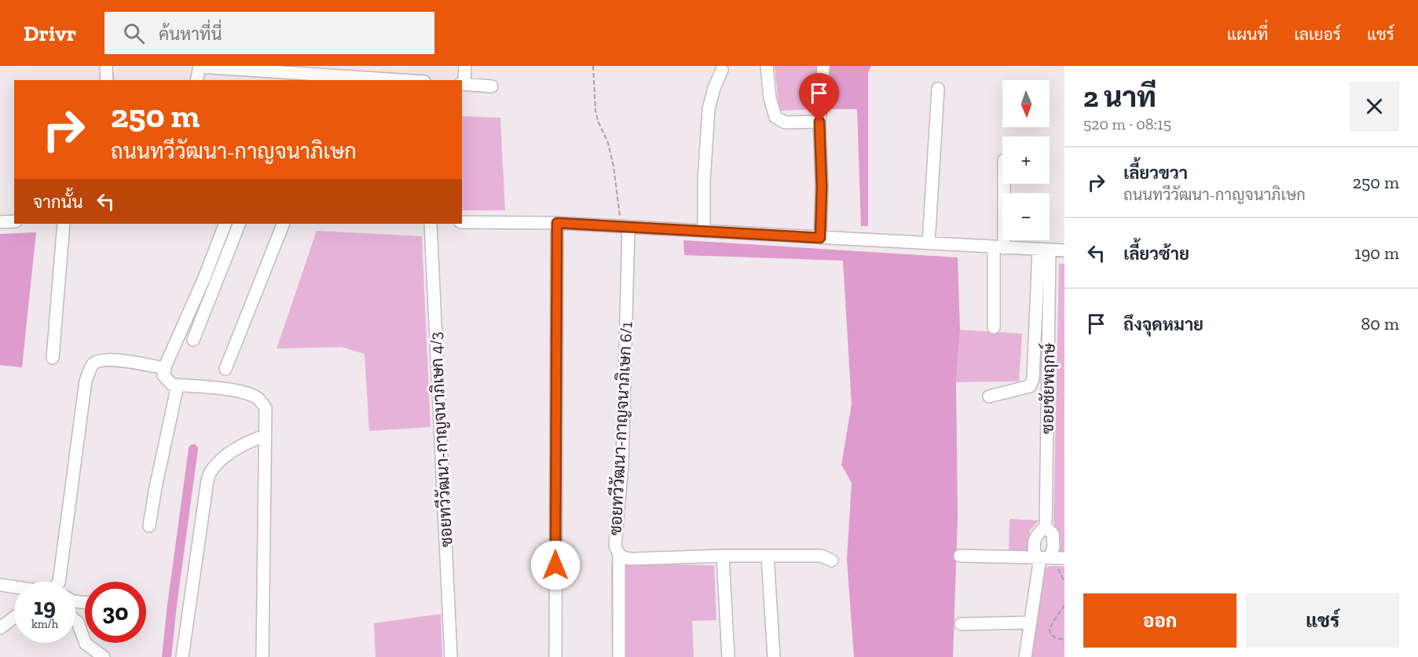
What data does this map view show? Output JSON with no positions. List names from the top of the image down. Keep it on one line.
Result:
{"streets":{"street":["ซอยชัยพฤกษ์","ซอยทวีวัฒนา-กาญจนาภิเษก 6/1","ซอยทวีวัฒนา-กาญจนาภิเษก 4/3"]},"north":"bottom","page":{"header":"Drivr","search":"ค้นหาที่นี่","nav":["แผนที่","เลเยอร์","แชร์"],"heading":["2 นาที","520 m · 08:15"],"map_buttons":["+","−"],"turn":["250 m","ถนนทวีวัฒนา-กาญจนาภิเษก"],"list":[{"name":"เลี้ยวขวา","note":"ถนนทวีวัฒนา-กาญจนาภิเษก","value":"250 m"},{"name":"เลี้ยวซ้าย","value":"190 m"},{"name":"ถึงจุดหมาย","value":"80 m"}],"then":"จากนั้น","speed":"19 km/h","limit":"30","buttons":["ออก","แชร์"]}}
